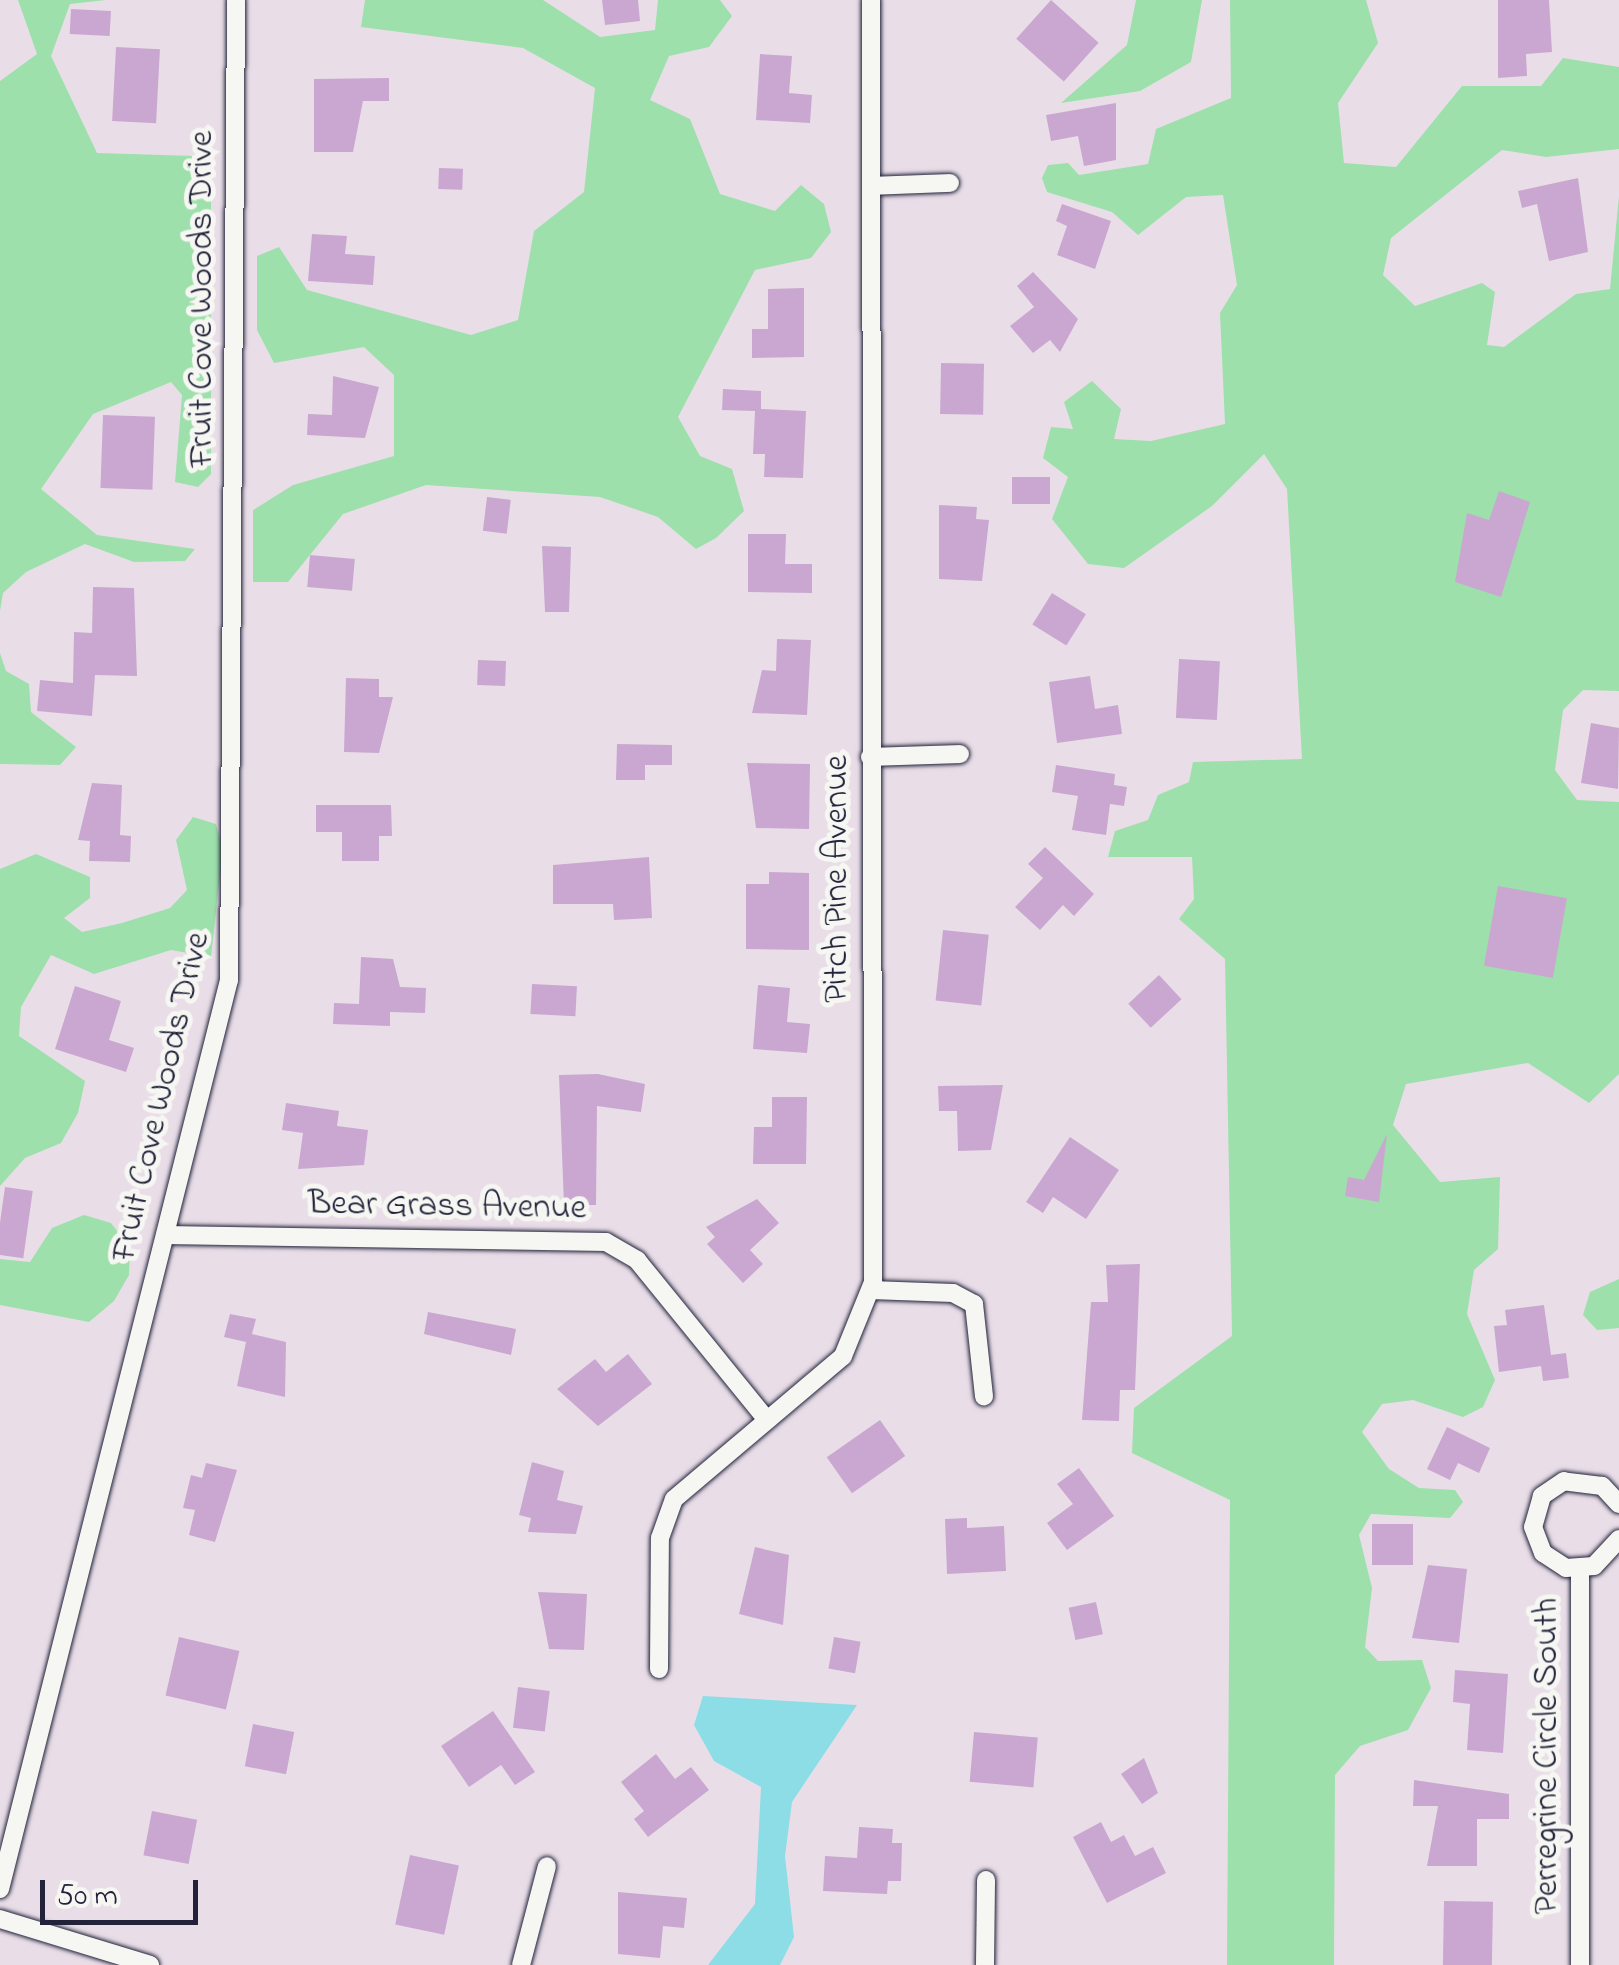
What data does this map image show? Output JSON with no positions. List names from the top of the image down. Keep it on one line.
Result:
{"streets":{"street":["Fruit Cove Woods Drive","Pitch Pine Avenue","Bear Grass Avenue","Perregrine Circle South"]},"crossings":[["Fruit Cove Woods Drive","Bear Grass Avenue"],["Pitch Pine Avenue","Bear Grass Avenue"]],"scale_bar":"50 m"}
